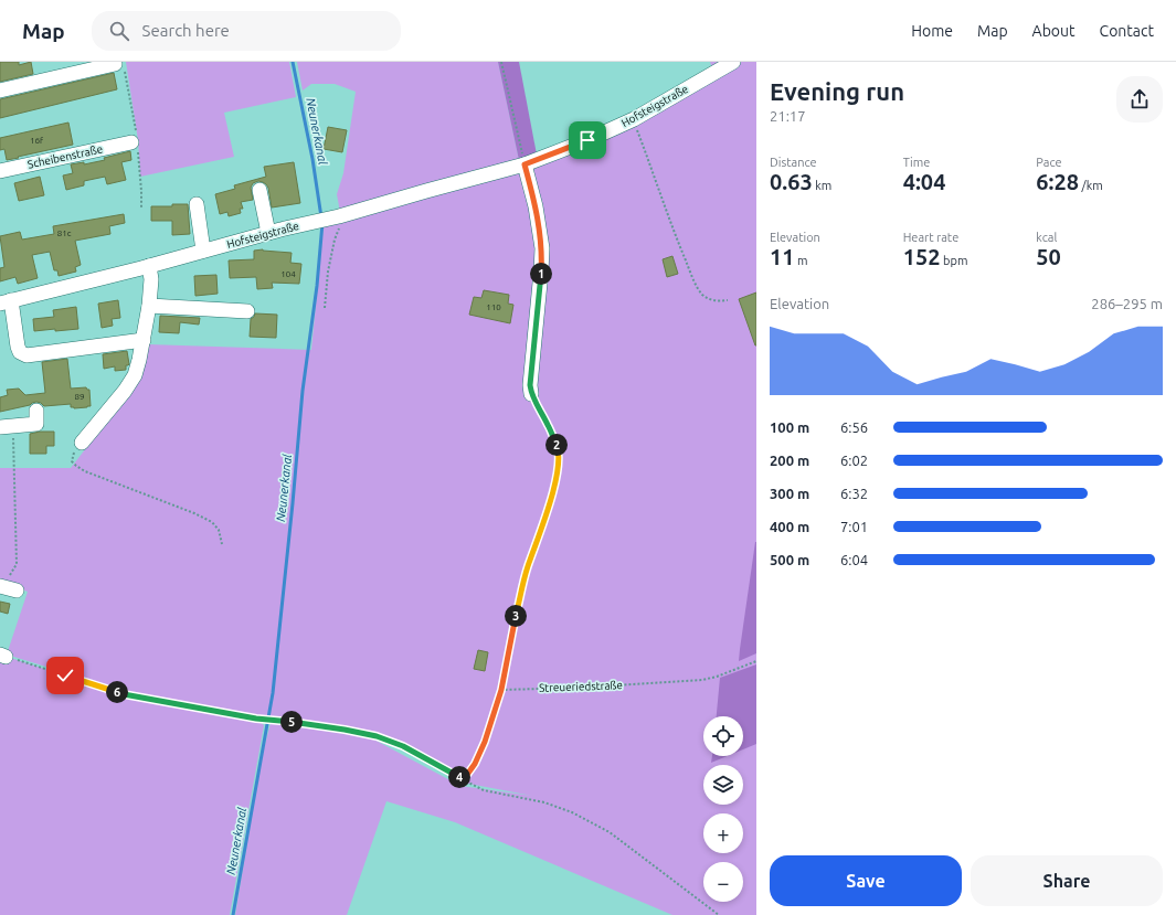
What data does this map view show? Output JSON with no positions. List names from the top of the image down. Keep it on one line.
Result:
{"streets":{"street":["Hofsteigstraße","Scheibenstraße"],"path":["Streueriedstraße"]},"water":["Neunerkanal"],"house_numbers":["16f","81c","104","110","89"],"page":{"header":"Map","search":"Search here","nav":["Home","Map","About","Contact"],"heading":["Evening run","21:17"],"stats":[["Distance","0.63 km"],["Time","4:04"],["Pace","6:28 /km"],["Elevation","11 m"],["Heart rate","152 bpm"],["kcal","50"]],"pins":["1","2","3","6","5","4"],"chart":["Elevation","286–295 m"],"list":[{"name":"100 m","note":"6:56"},{"name":"200 m","note":"6:02"},{"name":"300 m","note":"6:32"},{"name":"400 m","note":"7:01"},{"name":"500 m","note":"6:04"}],"map_buttons":["+","−"],"buttons":["Save","Share"]}}
